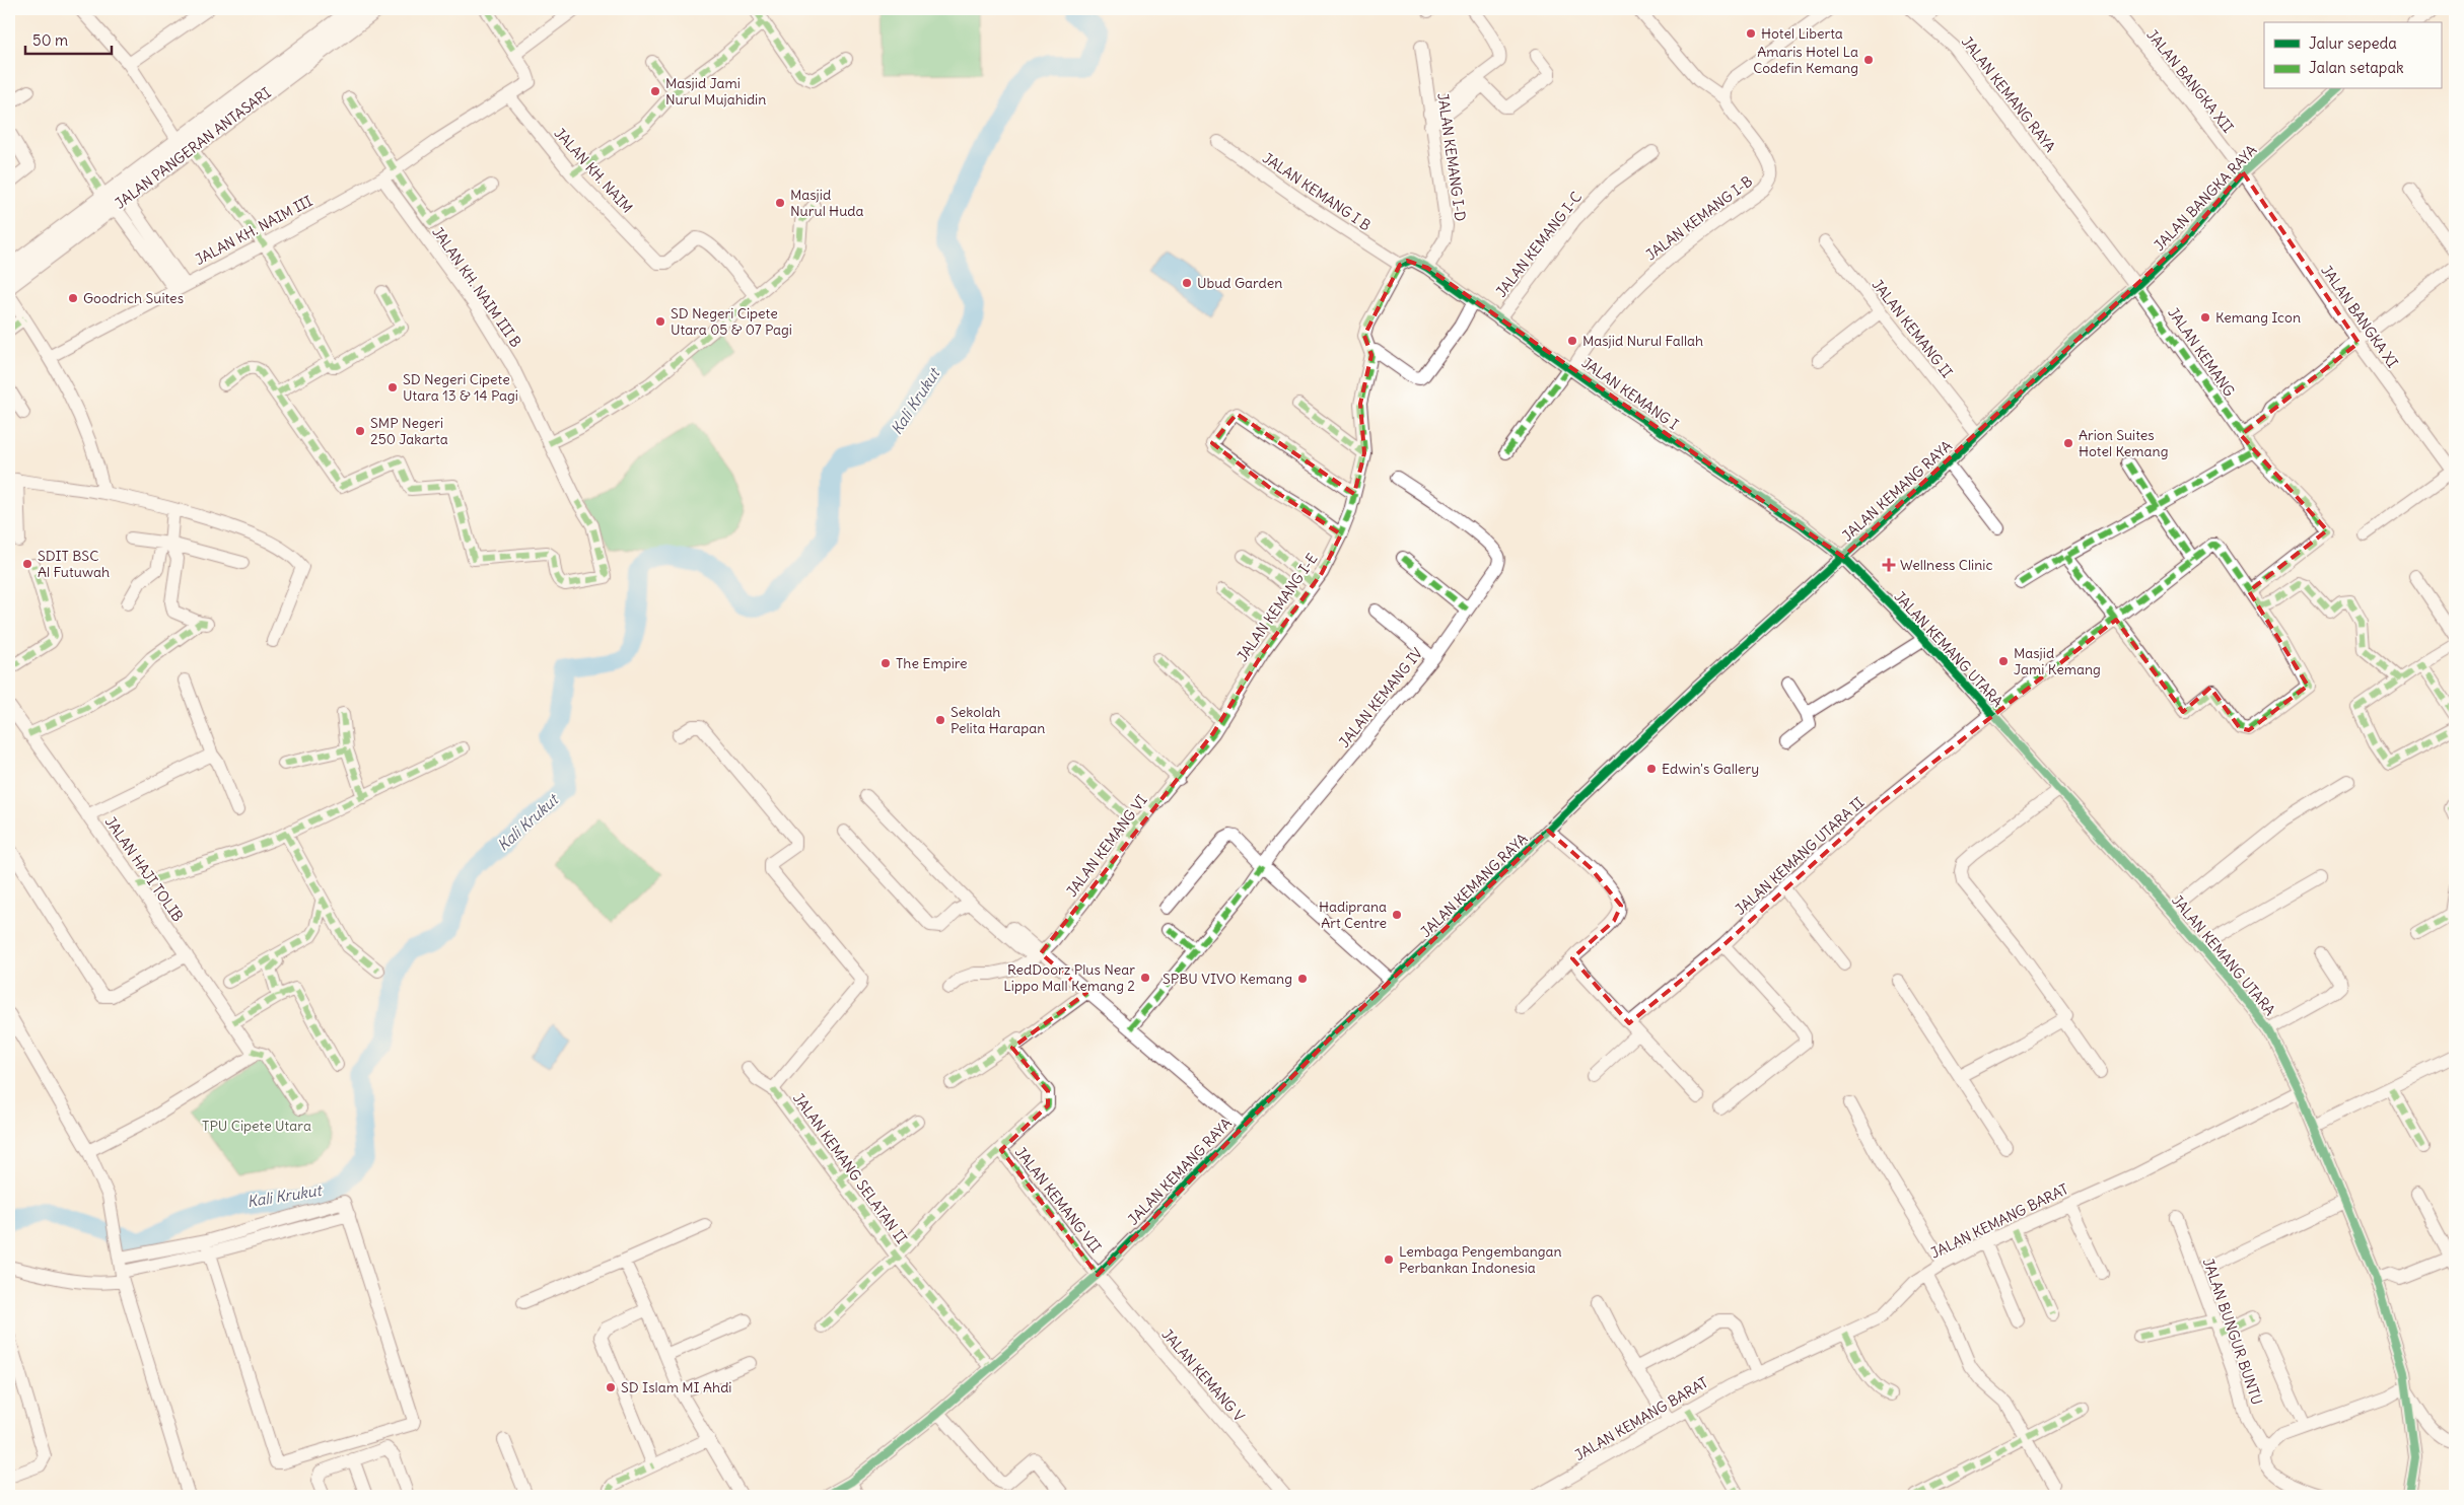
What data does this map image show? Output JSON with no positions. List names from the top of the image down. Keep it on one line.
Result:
{"streets":{"main road":["JALAN PANGERAN ANTASARI"],"street":["JALAN BANGKA XII","JALAN KEMANG RAYA","JALAN KEMANG I-D","JALAN KH. NAIM","JALAN KEMANG I B","JALAN BANGKA RAYA","JALAN KEMANG I-B","JALAN KH. NAIM III","JALAN KEMANG I-C","JALAN KH. NAIM III B","JALAN BANGKA XI","JALAN KEMANG II","JALAN KEMANG","JALAN KEMANG I","JALAN KEMANG I-E","JALAN KEMANG UTARA","JALAN KEMANG IV","JALAN KEMANG VI","JALAN KEMANG UTARA II","JALAN HAJI TOLIB","JALAN KEMANG SELATAN II","JALAN KEMANG VII","JALAN KEMANG BARAT","JALAN BUNGUR BUNTU","JALAN KEMANG V"]},"crossings":[["JALAN BANGKA XII","JALAN BANGKA RAYA"],["JALAN BANGKA XII","JALAN BANGKA XI"],["JALAN KEMANG RAYA","JALAN BANGKA RAYA"],["JALAN KEMANG RAYA","JALAN KEMANG II"],["JALAN KEMANG RAYA","JALAN KEMANG"],["JALAN KEMANG RAYA","JALAN KEMANG I"],["JALAN KEMANG RAYA","JALAN KEMANG UTARA"],["JALAN KEMANG RAYA","JALAN KEMANG SELATAN II"],["JALAN KEMANG RAYA","JALAN KEMANG VII"],["JALAN KEMANG RAYA","JALAN KEMANG V"],["JALAN KEMANG I-D","JALAN KEMANG I"],["JALAN KH. NAIM","JALAN KH. NAIM III"],["JALAN KEMANG I B","JALAN KEMANG I"],["JALAN KEMANG I B","JALAN KEMANG I-E"],["JALAN BANGKA RAYA","JALAN BANGKA XI"],["JALAN BANGKA RAYA","JALAN KEMANG"],["JALAN KEMANG I-B","JALAN KEMANG I"],["JALAN KH. NAIM III","JALAN KH. NAIM III B"],["JALAN KEMANG I-C","JALAN KEMANG I"],["JALAN KEMANG","JALAN KEMANG UTARA II"],["JALAN KEMANG I","JALAN KEMANG I-E"],["JALAN KEMANG I","JALAN KEMANG UTARA"],["JALAN KEMANG I-E","JALAN KEMANG VI"],["JALAN KEMANG UTARA","JALAN KEMANG UTARA II"],["JALAN KEMANG UTARA","JALAN KEMANG BARAT"],["JALAN KEMANG SELATAN II","JALAN KEMANG VII"],["JALAN KEMANG VII","JALAN KEMANG V"]],"water":["Kali Krukut"],"parks":["TPU Cipete Utara"],"places":{"other":["Hotel Liberta","Amaris Hotel La Codefin Kemang","Masjid Jami Nurul Mujahidin","Masjid Nurul Huda","Ubud Garden","Goodrich Suites","Kemang Icon","SD Negeri Cipete Utara 05 & 07 Pagi","Masjid Nurul Fallah","SD Negeri Cipete Utara 13 & 14 Pagi","SMP Negeri 250 Jakarta","Arion Suites Hotel Kemang","SDIT BSC Al Futuwah","Masjid Jami Kemang","The Empire","Sekolah Pelita Harapan","Edwin's Gallery","Hadiprana Art Centre","RedDoorz Plus Near Lippo Mall Kemang 2","SPBU VIVO Kemang","Lembaga Pengembangan Perbankan Indonesia","SD Islam MI Ahdi"],"health":["Wellness Clinic"]},"legend":["Jalur sepeda","Jalan setapak"],"scale_bar":"50 m"}
